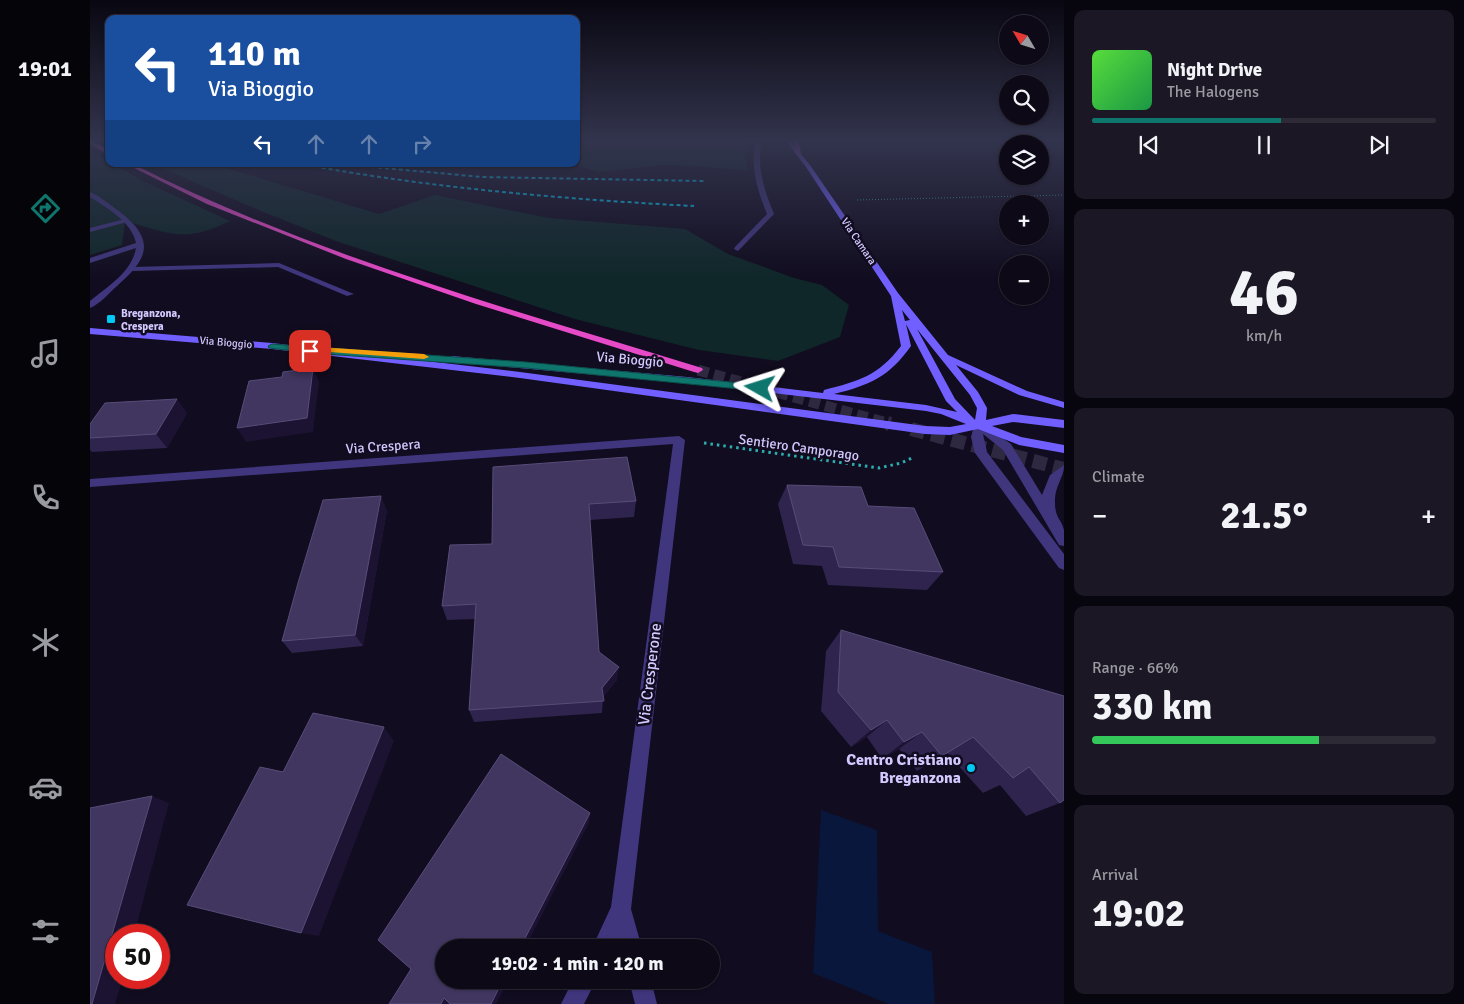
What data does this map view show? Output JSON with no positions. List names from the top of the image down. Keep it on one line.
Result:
{"streets":{"main road":["Via Camara","Via Bioggio"],"street":["Via Crespera","Via Cresperone"],"path":["Sentiero Camporago"]},"crossings":[["Via Camara","Via Bioggio"],["Via Crespera","Sentiero Camporago"],["Via Crespera","Via Cresperone"],["Sentiero Camporago","Via Cresperone"]],"places":{"transit":["Breganzona, Crespera"],"other":["Centro Cristiano Breganzona"]},"north":"top left","page":{"tabs":"19:01","map_buttons":["+","−"],"turn":["110 m","Via Bioggio"],"song":["Night Drive","The Halogens"],"tile":[["46","km/h"],"Climate",["Range · 66%","330 km"],["Arrival","19:02"]],"heat":["−","21.5°","+"],"limit":"50","trip":"19:02 · 1 min · 120 m"}}
